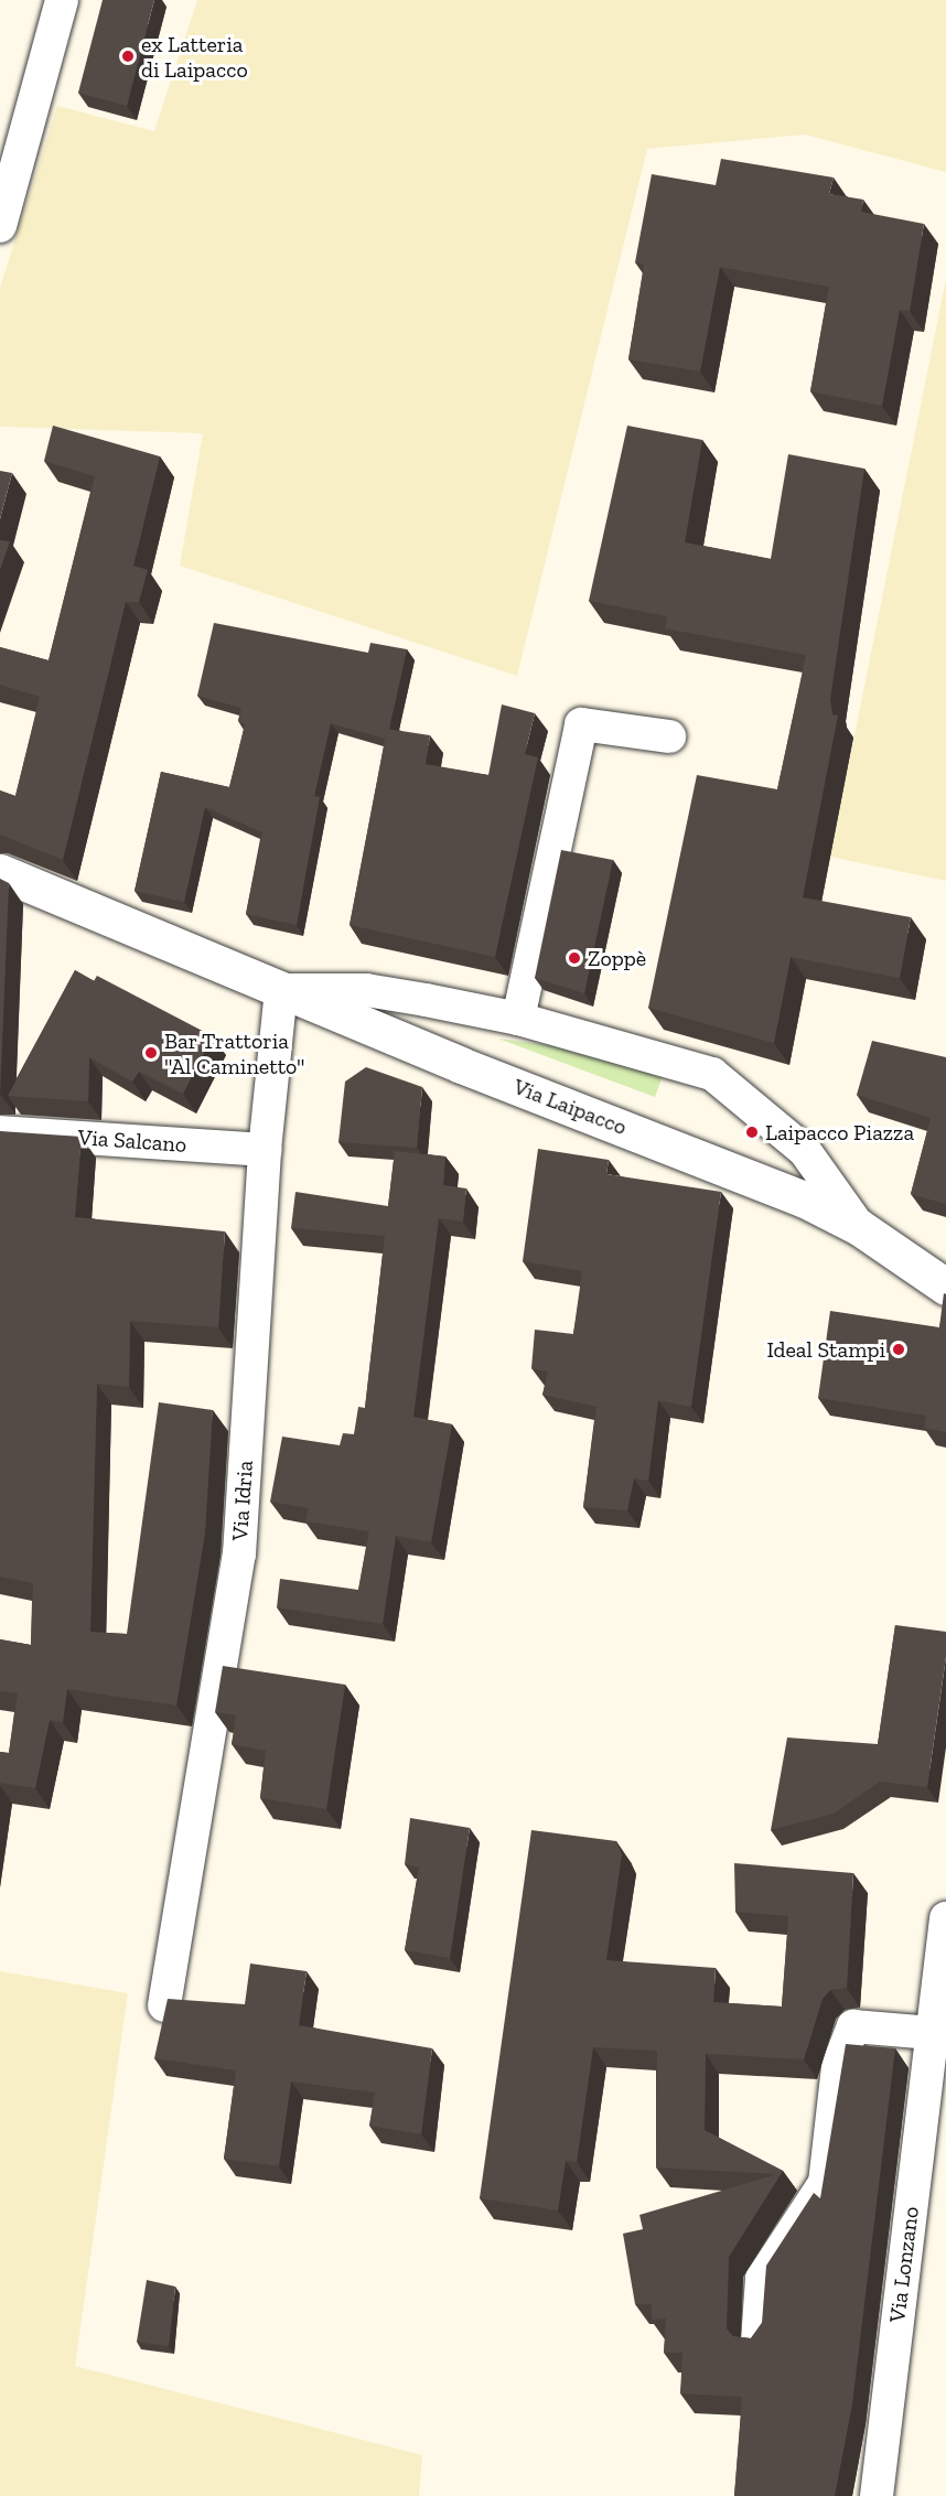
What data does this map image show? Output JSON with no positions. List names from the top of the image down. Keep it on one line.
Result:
{"streets":{"street":["Via Laipacco","Via Salcano","Via Idria","Via Lonzano"]},"crossings":[["Via Laipacco","Via Idria"],["Via Salcano","Via Idria"]],"places":["ex Latteria di Laipacco","Zoppè","Bar Trattoria \"Al Caminetto\"","Laipacco Piazza","Ideal Stampi"]}
